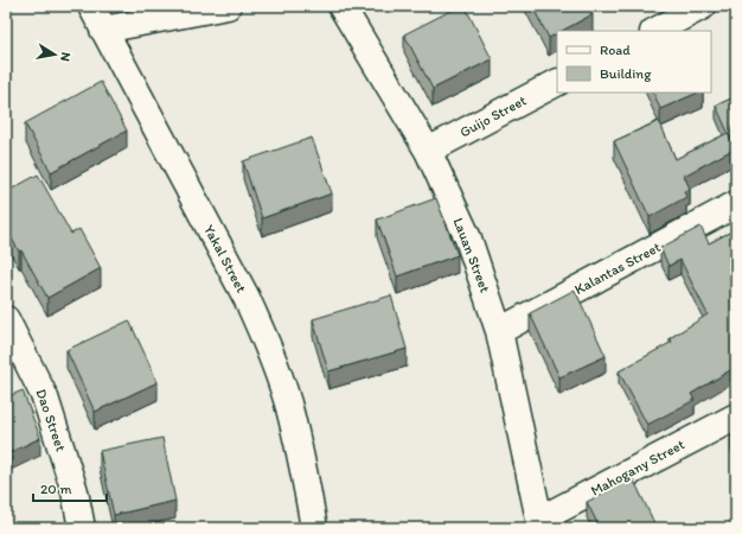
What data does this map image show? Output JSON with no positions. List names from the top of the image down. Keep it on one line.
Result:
{"streets":{"street":["Guijo Street","Lauan Street","Yakal Street","Kalantas Street","Dao Street","Mahogany Street"]},"crossings":[["Guijo Street","Lauan Street"],["Lauan Street","Kalantas Street"],["Lauan Street","Mahogany Street"]],"legend":["Road","Building"],"scale_bar":"20 m","north":"right"}
